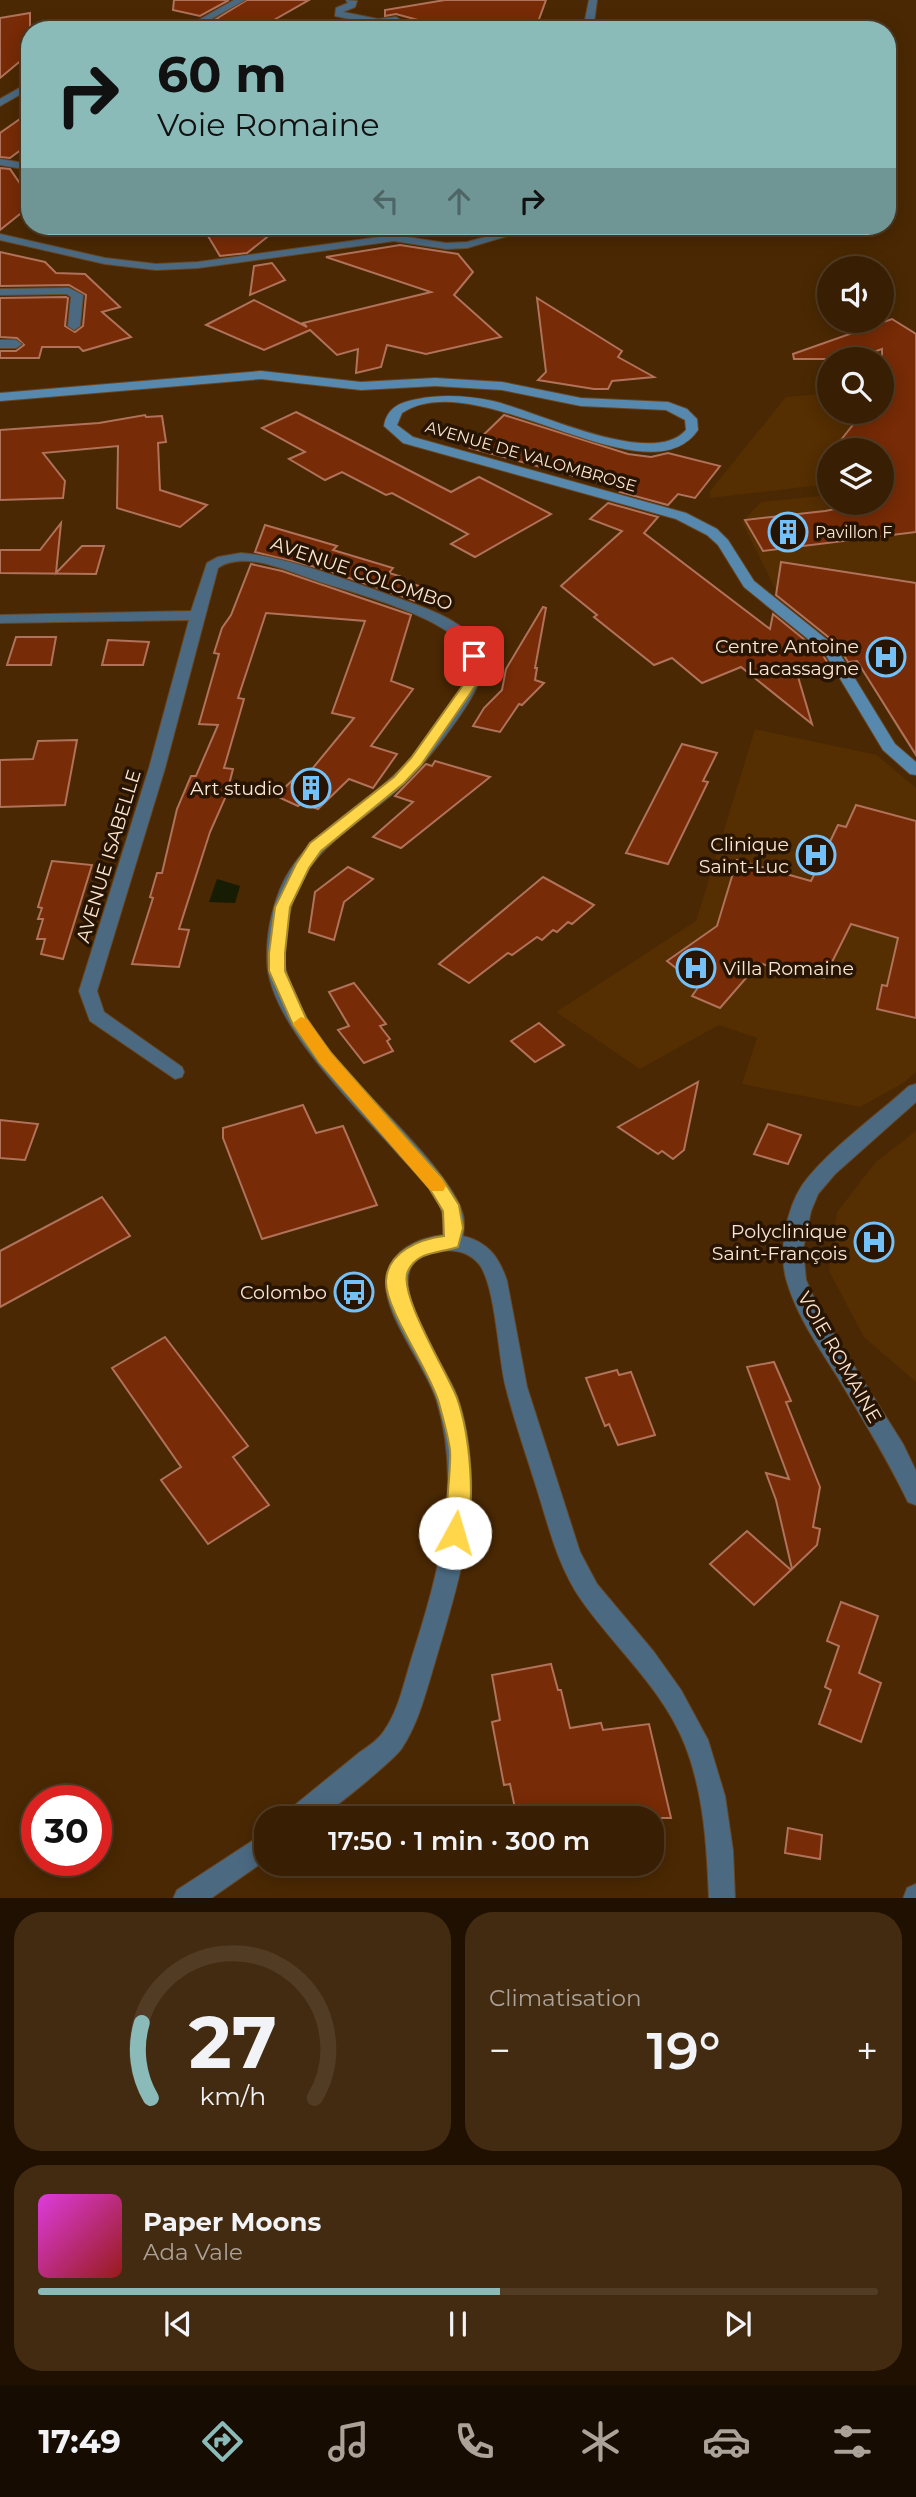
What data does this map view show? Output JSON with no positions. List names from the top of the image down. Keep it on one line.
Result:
{"streets":{"main road":["AVENUE DE VALOMBROSE"],"street":["AVENUE COLOMBO","AVENUE ISABELLE","VOIE ROMAINE"]},"crossings":[["AVENUE COLOMBO","AVENUE ISABELLE"]],"places":{"building":["Pavillon F","Art studio"],"hospital":["Centre Antoine Lacassagne","Clinique Saint-Luc","Villa Romaine","Polyclinique Saint-François"],"bus stop":["Colombo"]},"page":{"turn":["60 m","Voie Romaine"],"limit":"30","trip":"17:50 · 1 min · 300 m","tile":"Climatisation","heat":["−","19°","+"],"song":["Paper Moons","Ada Vale"],"tabs":"17:49","gauge":["27","km/h"]}}
